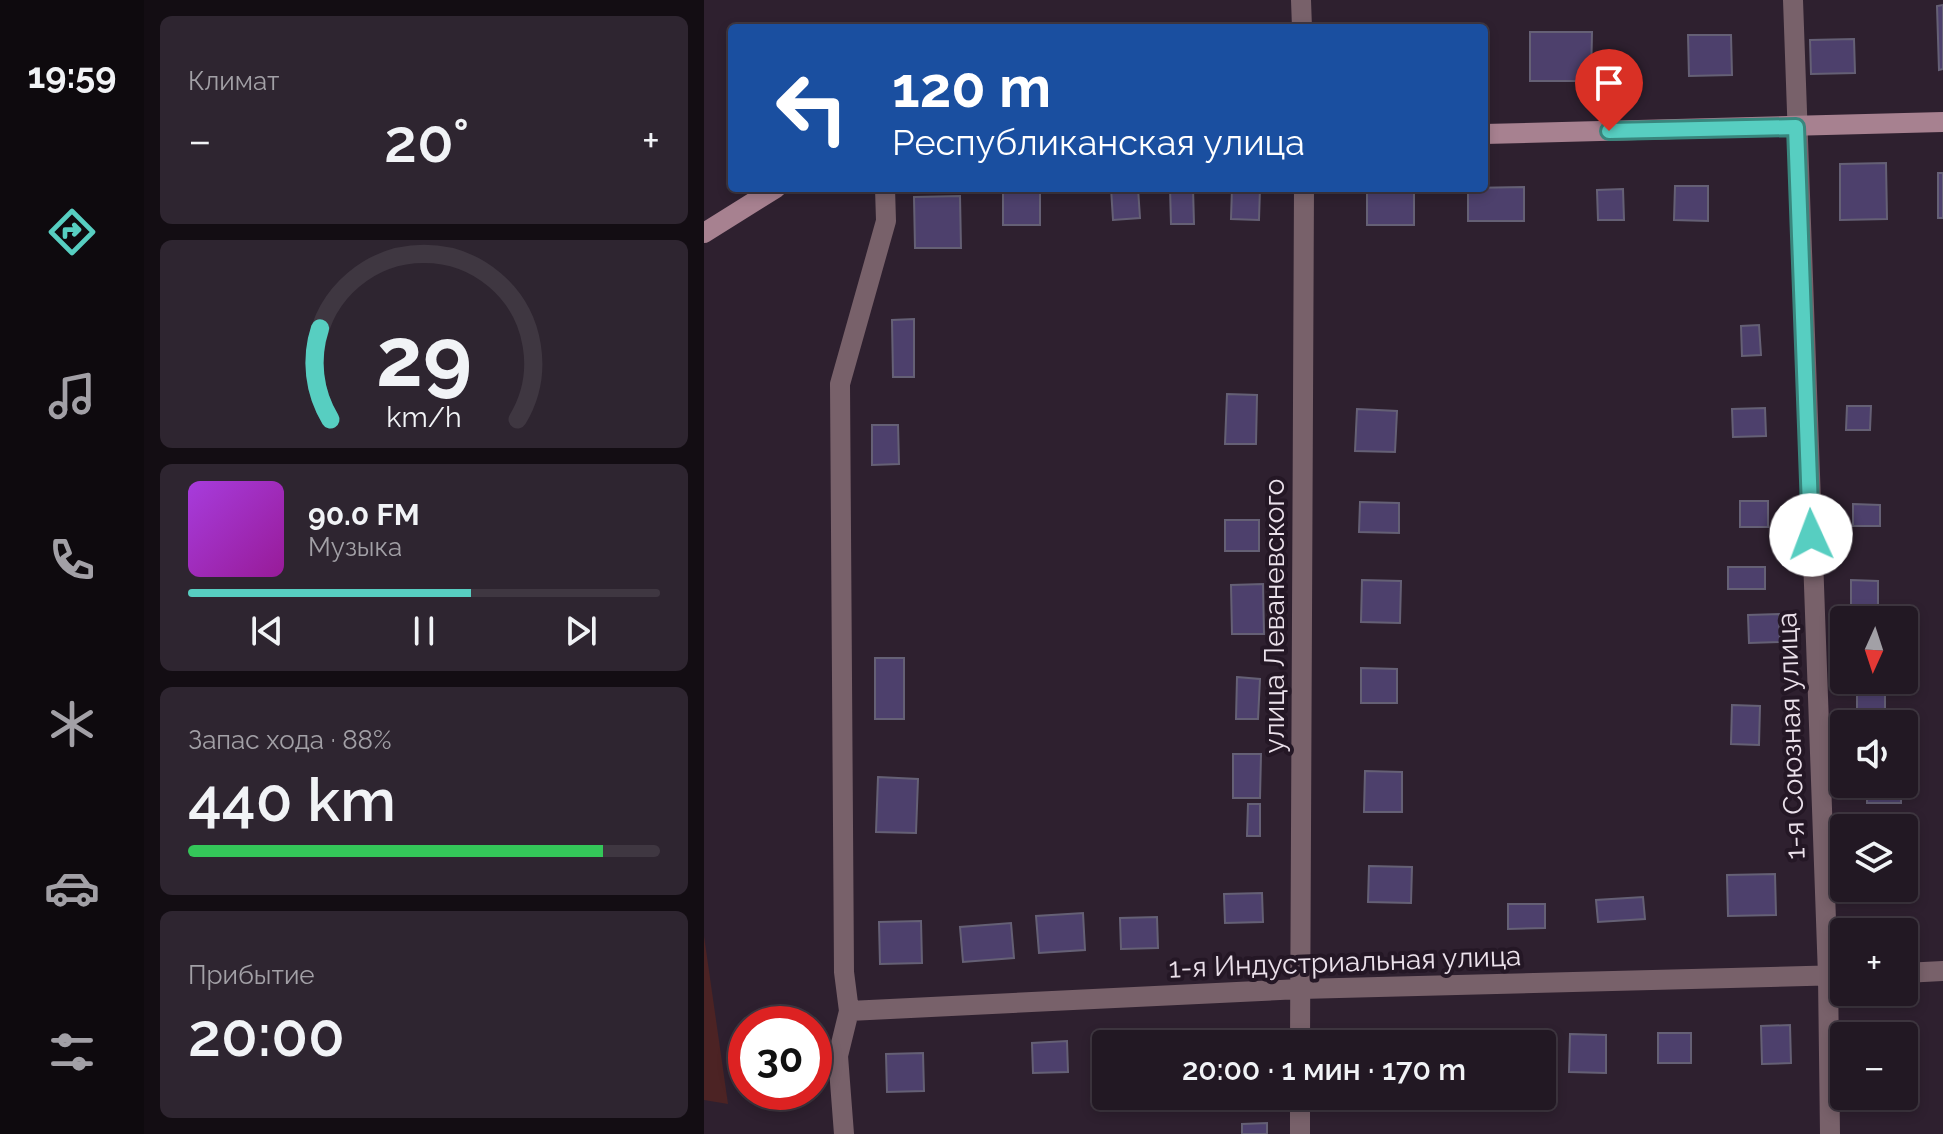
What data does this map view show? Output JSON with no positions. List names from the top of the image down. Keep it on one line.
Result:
{"streets":{"street":["улица Леваневского","1-я Союзная улица","1-я Индустриальная улица"]},"crossings":[["улица Леваневского","1-я Индустриальная улица"]],"north":"bottom","page":{"tabs":"19:59","tile":["Климат",["Запас хода · 88%","440 km"],["Прибытие","20:00"]],"turn":["120 m","Республиканская улица"],"heat":["−","20°","+"],"song":["90.0 FM","Музыка"],"map_buttons":["+","−"],"limit":"30","trip":"20:00 · 1 мин · 170 m","gauge":["29","km/h"]}}
